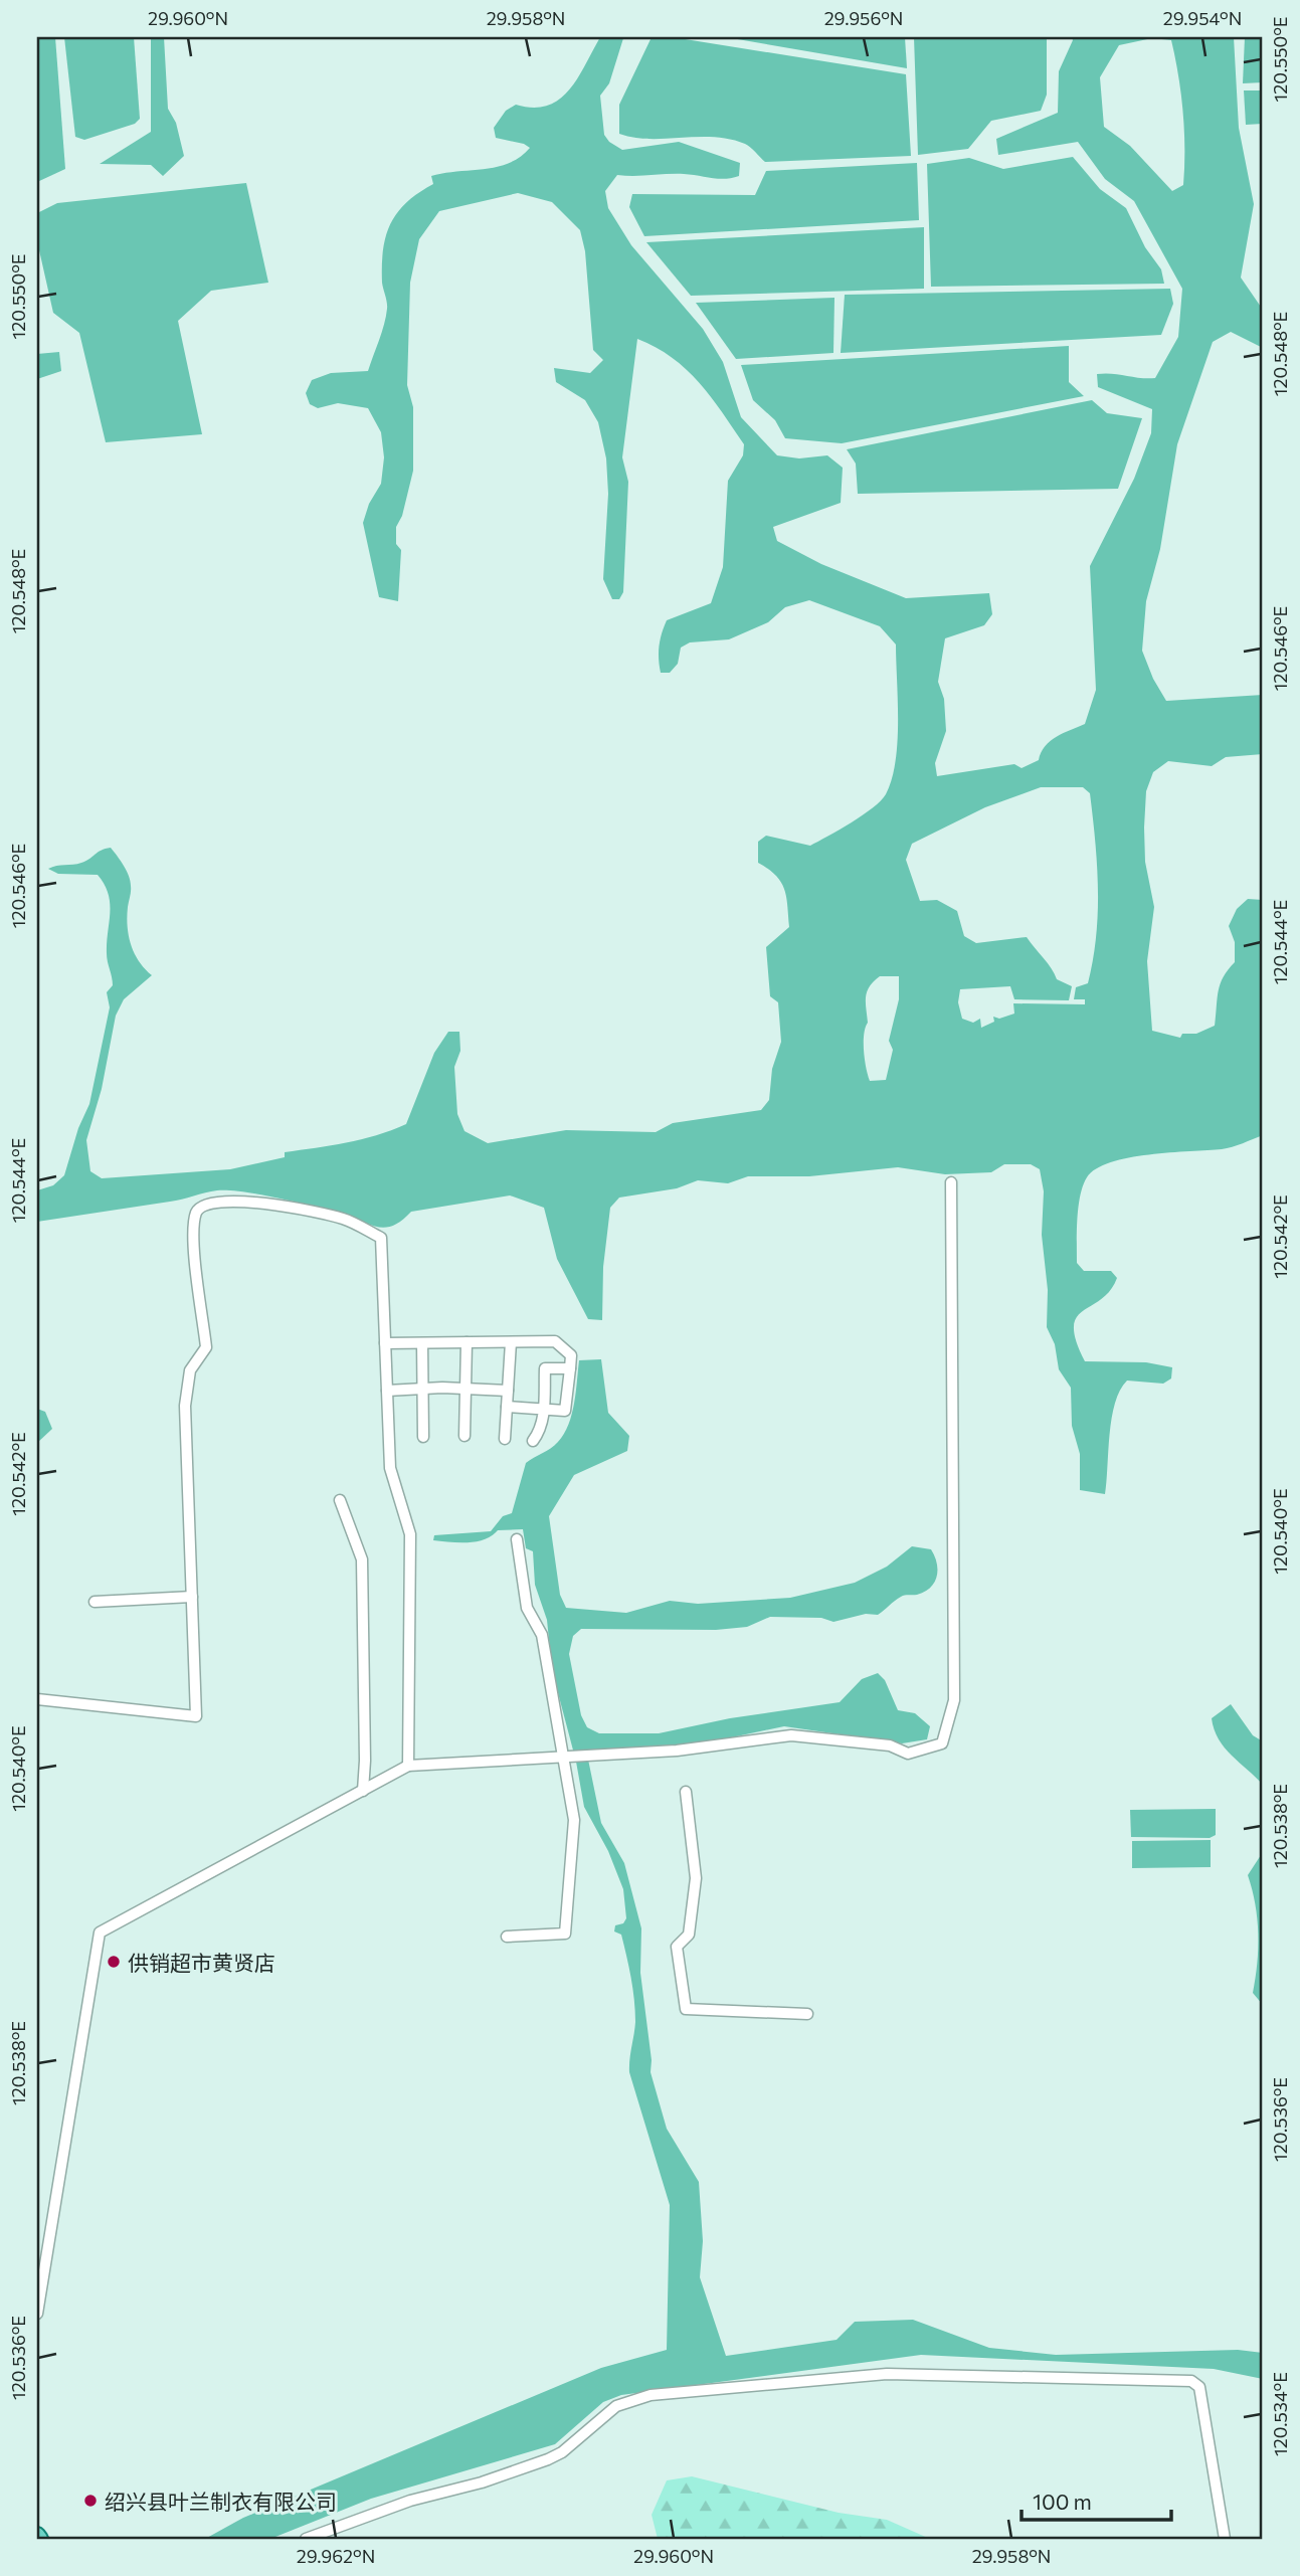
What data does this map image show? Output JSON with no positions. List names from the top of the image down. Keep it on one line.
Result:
{"places":["供销超市黄贤店","绍兴县叶兰制衣有限公司"],"scale_bar":"100 m","coordinates":["29.960°N","29.958°N","29.956°N","29.954°N","120.550°E","120.548°E","120.546°E","120.544°E","120.542°E","120.540°E","120.538°E","120.536°E","120.534°E","29.962°N"]}
